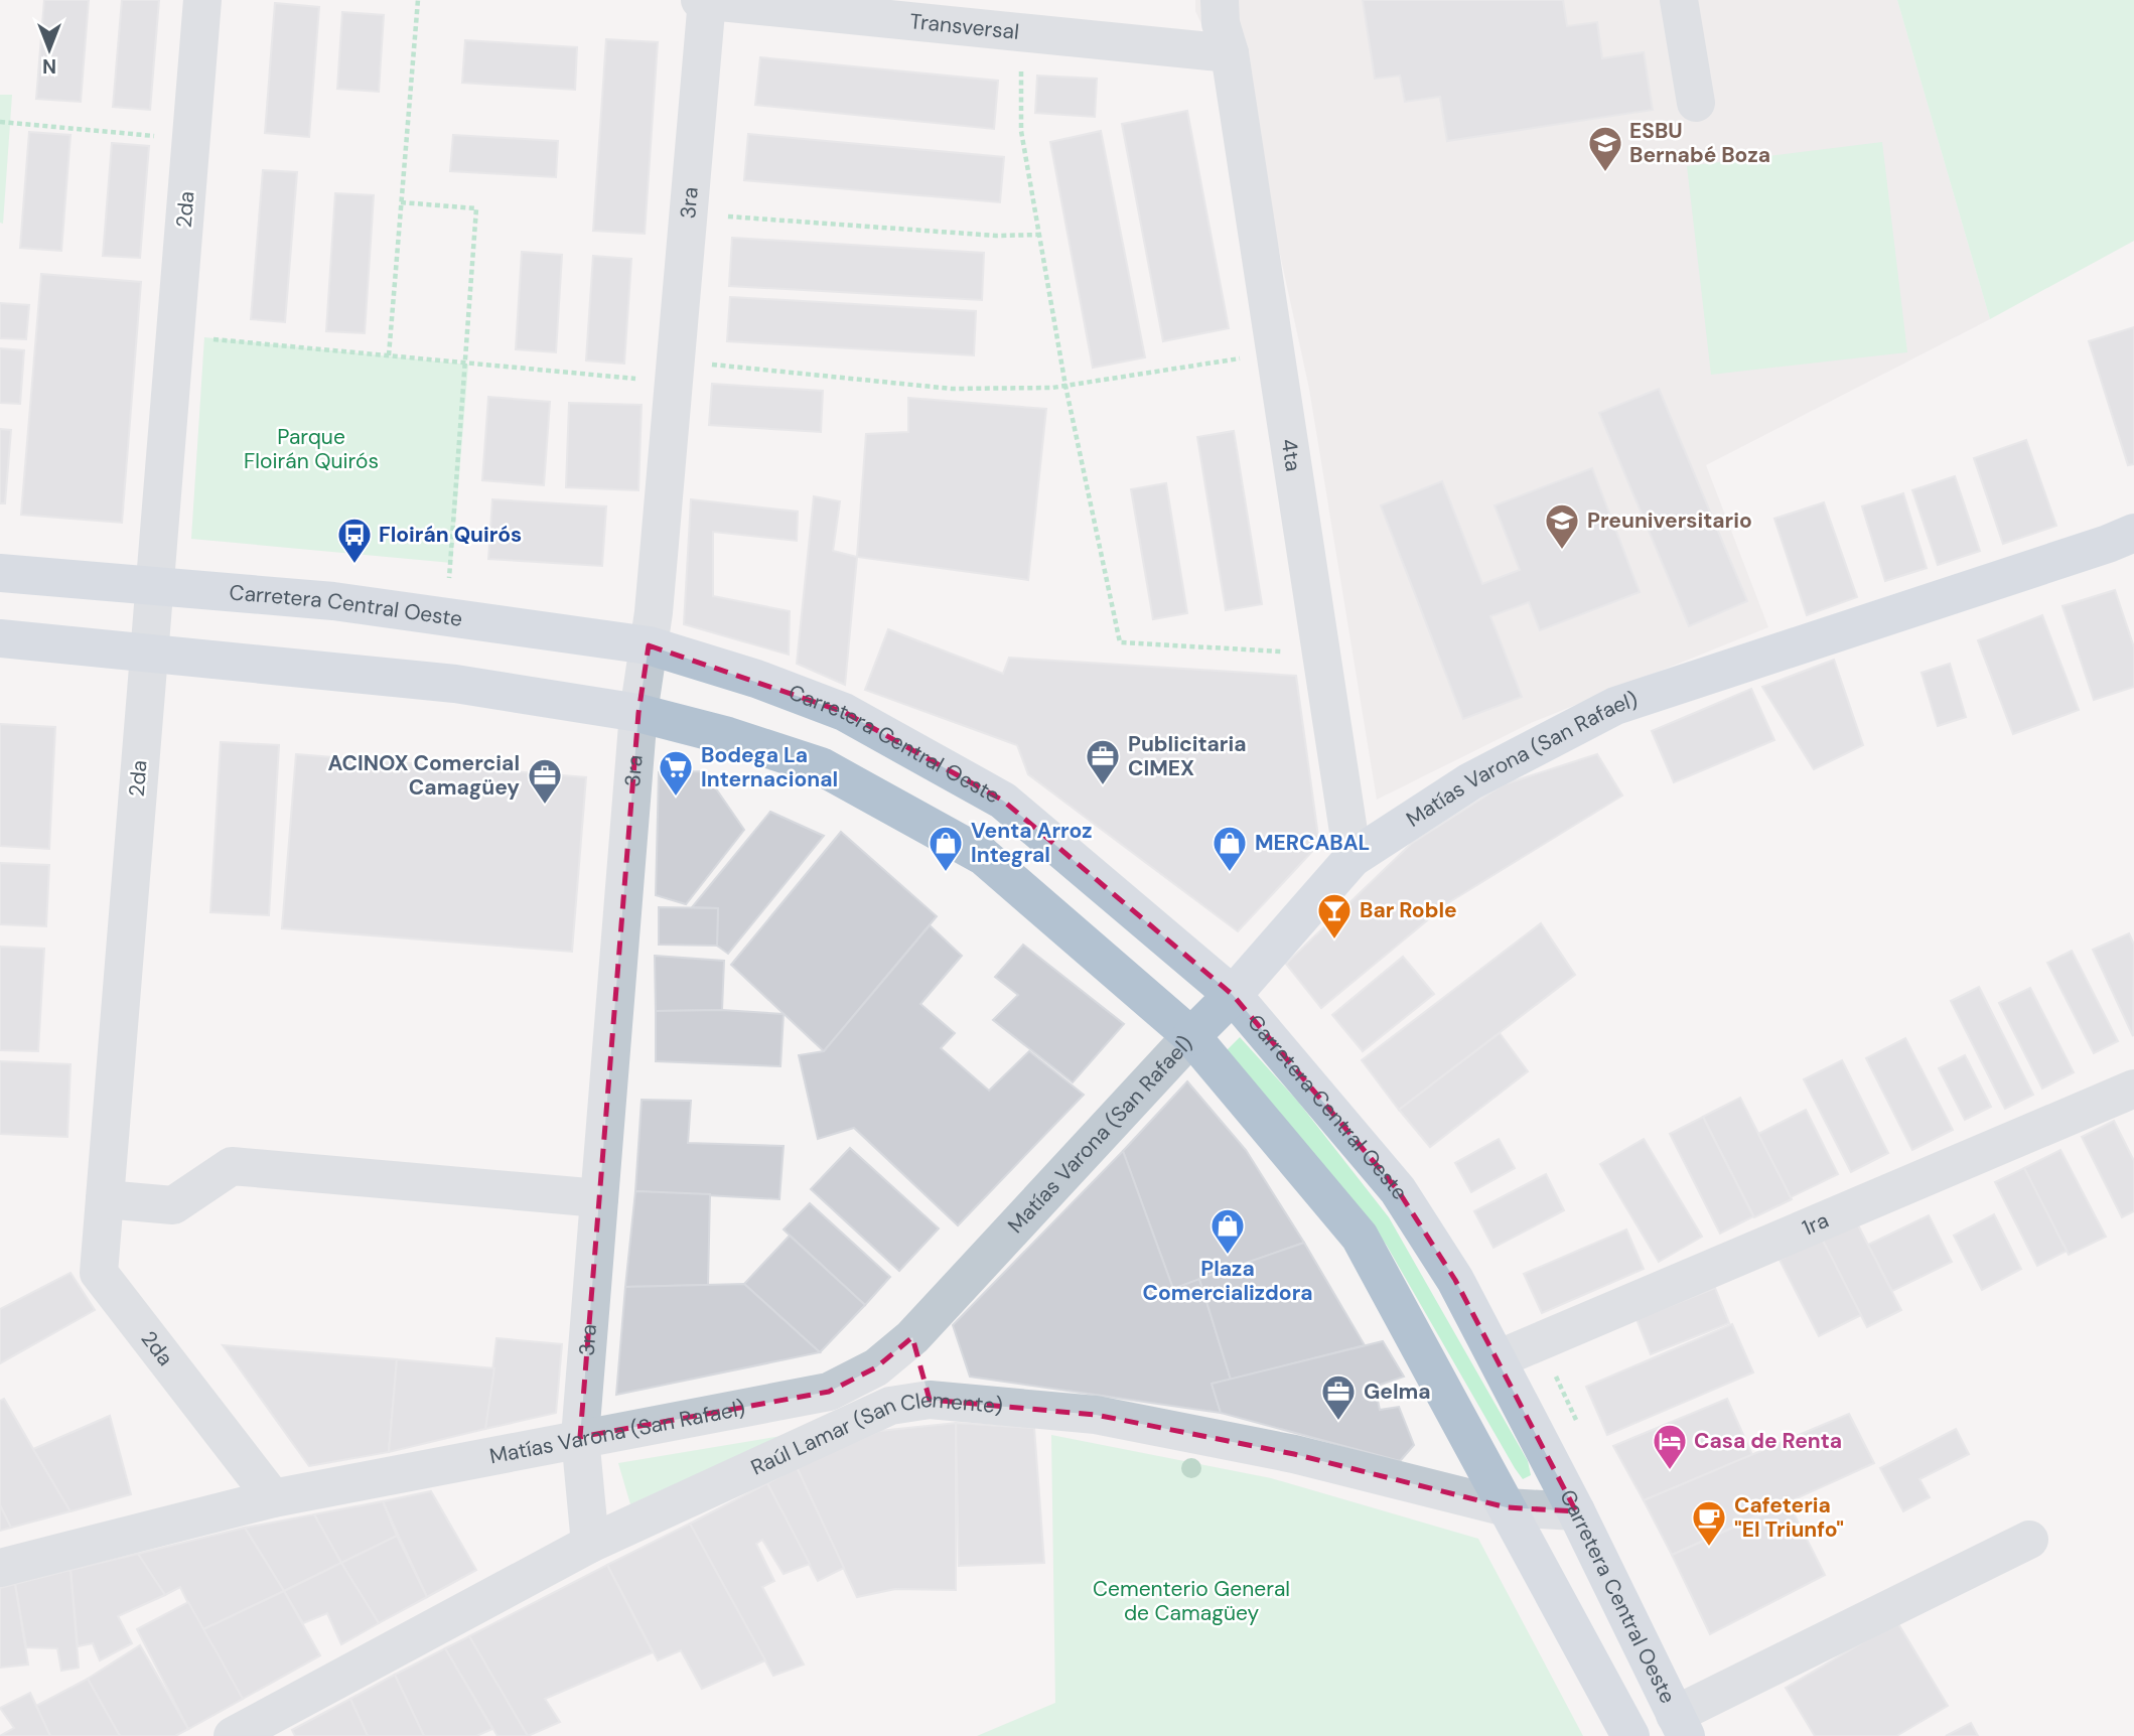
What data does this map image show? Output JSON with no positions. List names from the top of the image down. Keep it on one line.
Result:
{"streets":{"main road":["Carretera Central Oeste","Matías Varona (San Rafael)"],"street":["Transversal","3ra","2da","4ta","1ra","Raúl Lamar (San Clemente)"]},"crossings":[["Transversal","3ra"],["Transversal","4ta"],["3ra","Carretera Central Oeste"],["3ra","Matías Varona (San Rafael)"],["3ra","Raúl Lamar (San Clemente)"],["2da","Carretera Central Oeste"],["2da","Matías Varona (San Rafael)"],["4ta","Matías Varona (San Rafael)"],["Carretera Central Oeste","Matías Varona (San Rafael)"],["Carretera Central Oeste","1ra"],["Carretera Central Oeste","Raúl Lamar (San Clemente)"]],"parks":["Parque Floirán Quirós","Cementerio General de Camagüey"],"places":{"school or university":["ESBU Bernabé Boza","Preuniversitario"],"bus stop":["Floirán Quirós"],"office":["Publicitaria CIMEX","ACINOX Comercial Camagüey","Gelma"],"supermarket":["Bodega La Internacional"],"shop":["Venta Arroz Integral","MERCABAL","Plaza Comercializdora"],"bar":["Bar Roble"],"hotel":["Casa de Renta"],"cafe":["Cafeteria \"El Triunfo\""]},"north":"bottom"}
